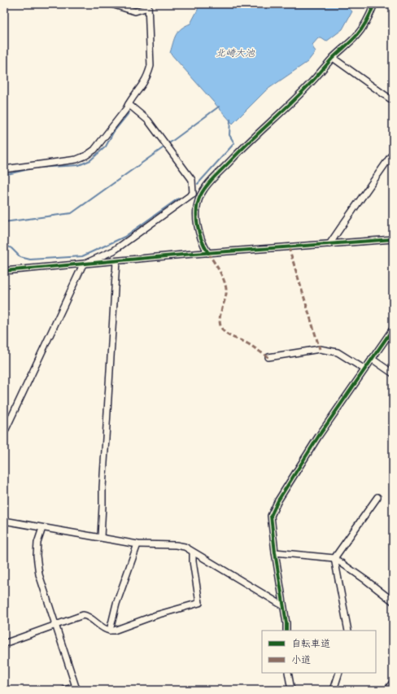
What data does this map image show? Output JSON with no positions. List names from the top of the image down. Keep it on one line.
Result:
{"water":["北崎大池"],"legend":["自転車道","小道"]}
